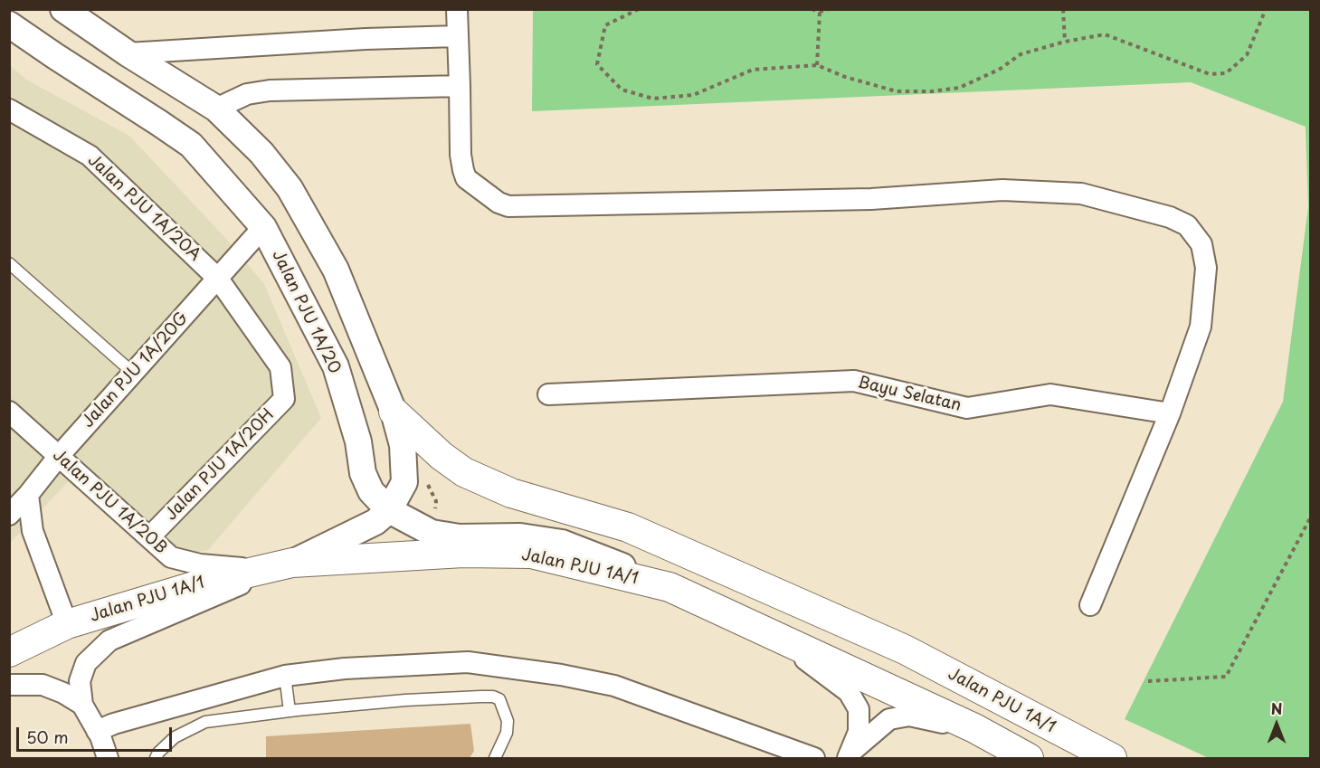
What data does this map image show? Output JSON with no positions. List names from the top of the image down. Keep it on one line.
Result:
{"streets":{"main road":["Jalan PJU 1A/1"],"street":["Jalan PJU 1A/20A","Jalan PJU 1A/20","Jalan PJU 1A/20G","Bayu Selatan","Jalan PJU 1A/20H","Jalan PJU 1A/20B"]},"crossings":[["Jalan PJU 1A/20A","Jalan PJU 1A/20G"],["Jalan PJU 1A/20A","Jalan PJU 1A/20H"],["Jalan PJU 1A/20","Jalan PJU 1A/20G"],["Jalan PJU 1A/20","Jalan PJU 1A/1"],["Jalan PJU 1A/20G","Jalan PJU 1A/20H"],["Jalan PJU 1A/20G","Jalan PJU 1A/20B"],["Jalan PJU 1A/20H","Jalan PJU 1A/20B"],["Jalan PJU 1A/20B","Jalan PJU 1A/1"]],"scale_bar":"50 m","north":"top"}
